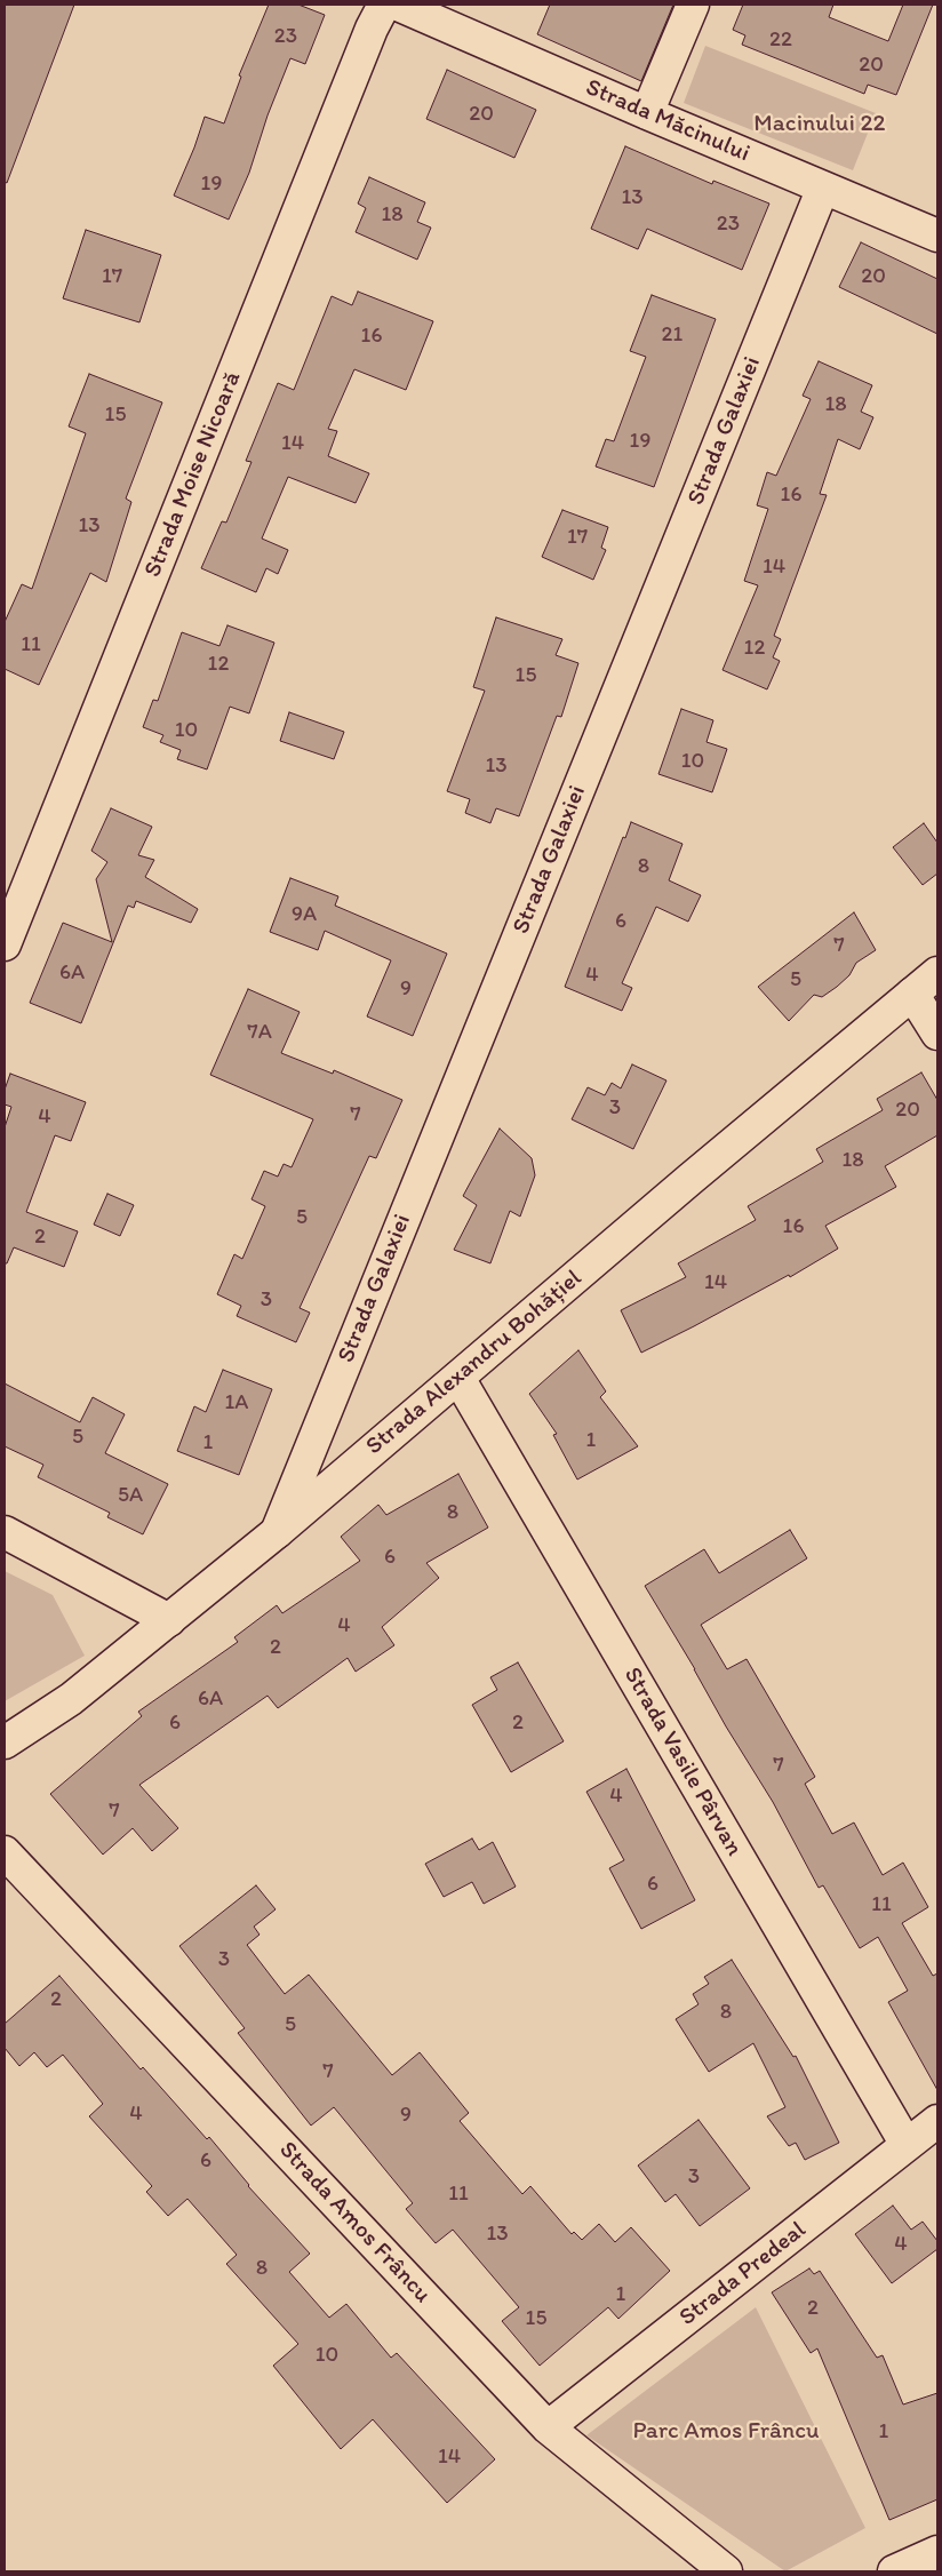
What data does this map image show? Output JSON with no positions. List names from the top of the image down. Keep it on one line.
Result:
{"streets":{"street":["Strada Măcinului","Strada Galaxiei","Strada Moise Nicoară","Strada Alexandru Bohățiel","Strada Vasile Pârvan","Strada Amos Frâncu","Strada Predeal"]},"crossings":[["Strada Măcinului","Strada Galaxiei"],["Strada Galaxiei","Strada Alexandru Bohățiel"],["Strada Alexandru Bohățiel","Strada Vasile Pârvan"],["Strada Vasile Pârvan","Strada Predeal"],["Strada Amos Frâncu","Strada Predeal"]],"parks":["Macinului 22","Parc Amos Frâncu"],"house_numbers":["23","22","20","20","19","13","18","23","17","20","21","16","18","15","19","14","16","13","17","14","11","12","12","15","10","10","13","8","9A","6","7","6A","4","5","9","7A","3","20","7","4","18","5","16","2","14","3","1A","5","1","1","5A","8","6","4","2","6A","6","2","7","4","7","6","11","3","2","8","5","7","4","9","6","3","11","13","4","8","1","2","15","10","1","14"]}
